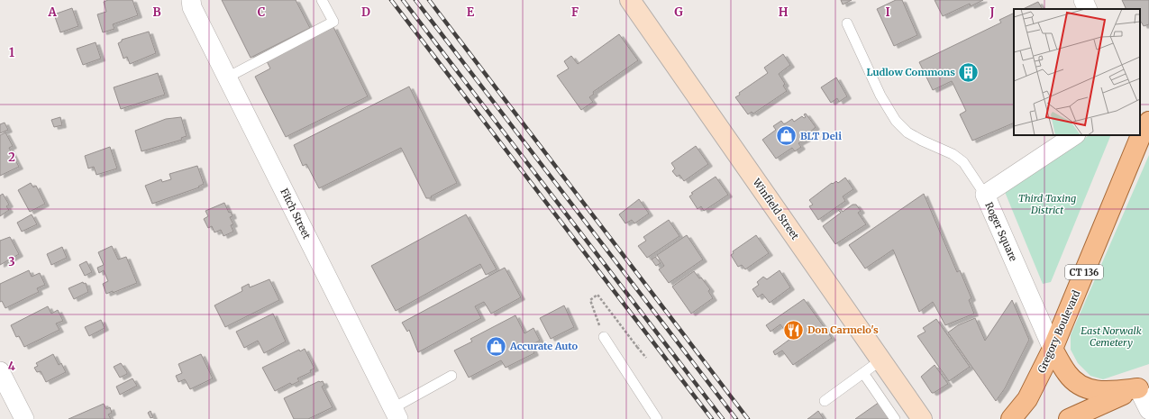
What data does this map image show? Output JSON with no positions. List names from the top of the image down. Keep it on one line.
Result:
{"streets":{"main road":["Winfield Street","CT 136","Gregory Boulevard"],"street":["Fitch Street","Roger Square"]},"crossings":[["Roger Square","Gregory Boulevard"]],"parks":["Third Taxing District","East Norwalk Cemetery"],"places":{"building":["Ludlow Commons"],"shop":["BLT Deli","Accurate Auto"],"restaurant":["Don Carmelo's"]},"grid":{"columns":["A","B","C","D","E","F","G","H","I","J"],"rows":["1","2","3","4"]}}
